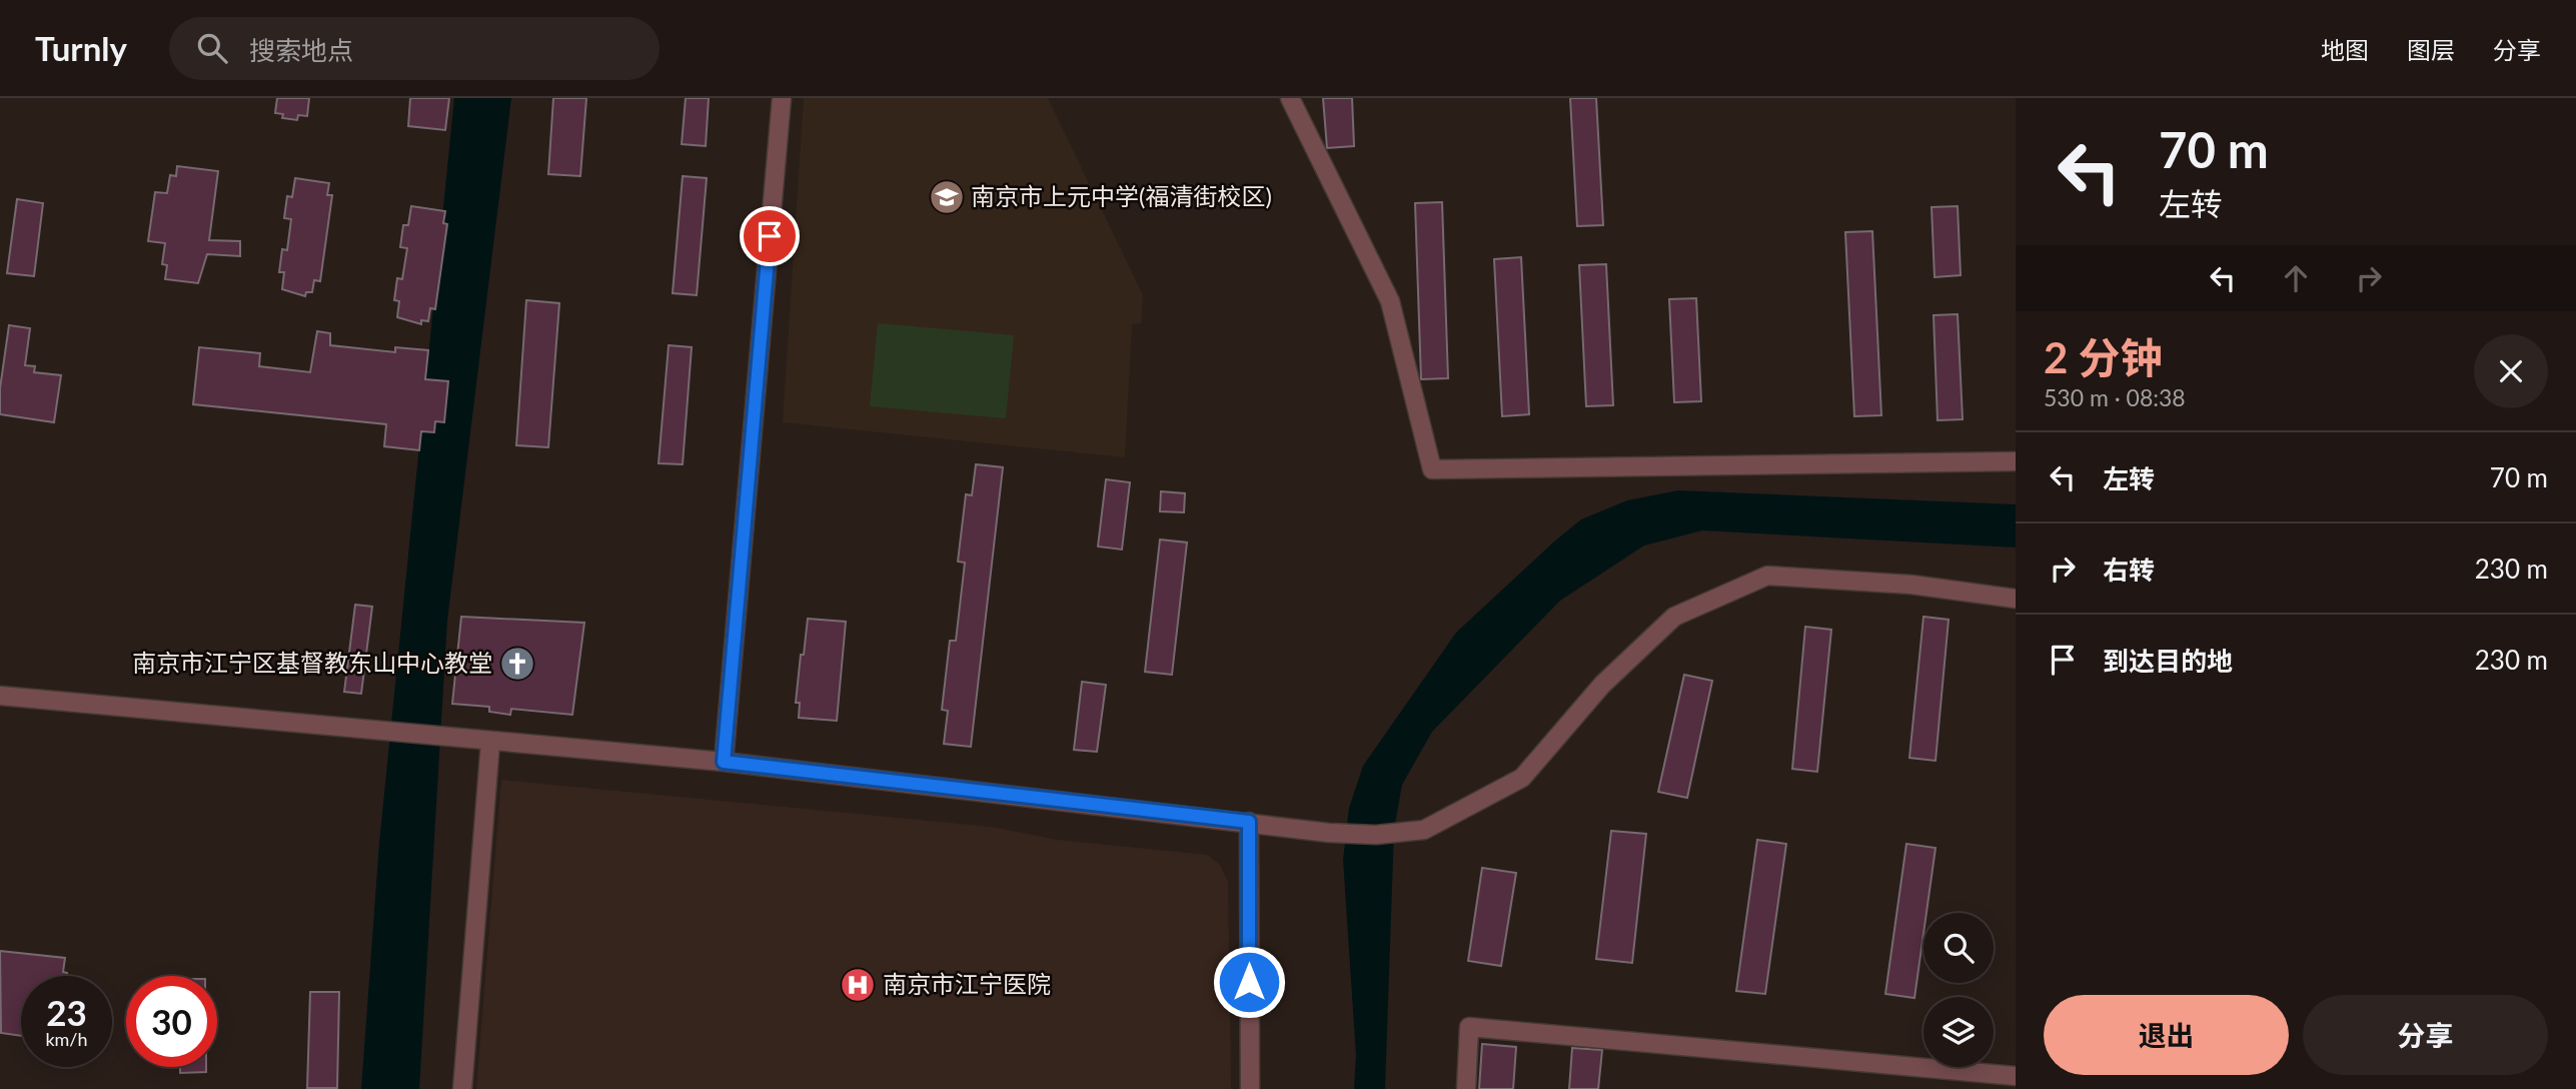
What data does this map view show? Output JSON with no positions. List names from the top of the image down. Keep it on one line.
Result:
{"places":{"school or university":["南京市上元中学(福清街校区)"],"church":["南京市江宁区基督教东山中心教堂"],"hospital":["南京市江宁医院"]},"page":{"header":"Turnly","search":"搜索地点","nav":["地图","图层","分享"],"turn":["70 m","左转"],"heading":["2 分钟","530 m · 08:38"],"list":[{"name":"左转","value":"70 m"},{"name":"右转","value":"230 m"},{"name":"到达目的地","value":"230 m"}],"speed":"23 km/h","limit":"30","buttons":["退出","分享"]}}
